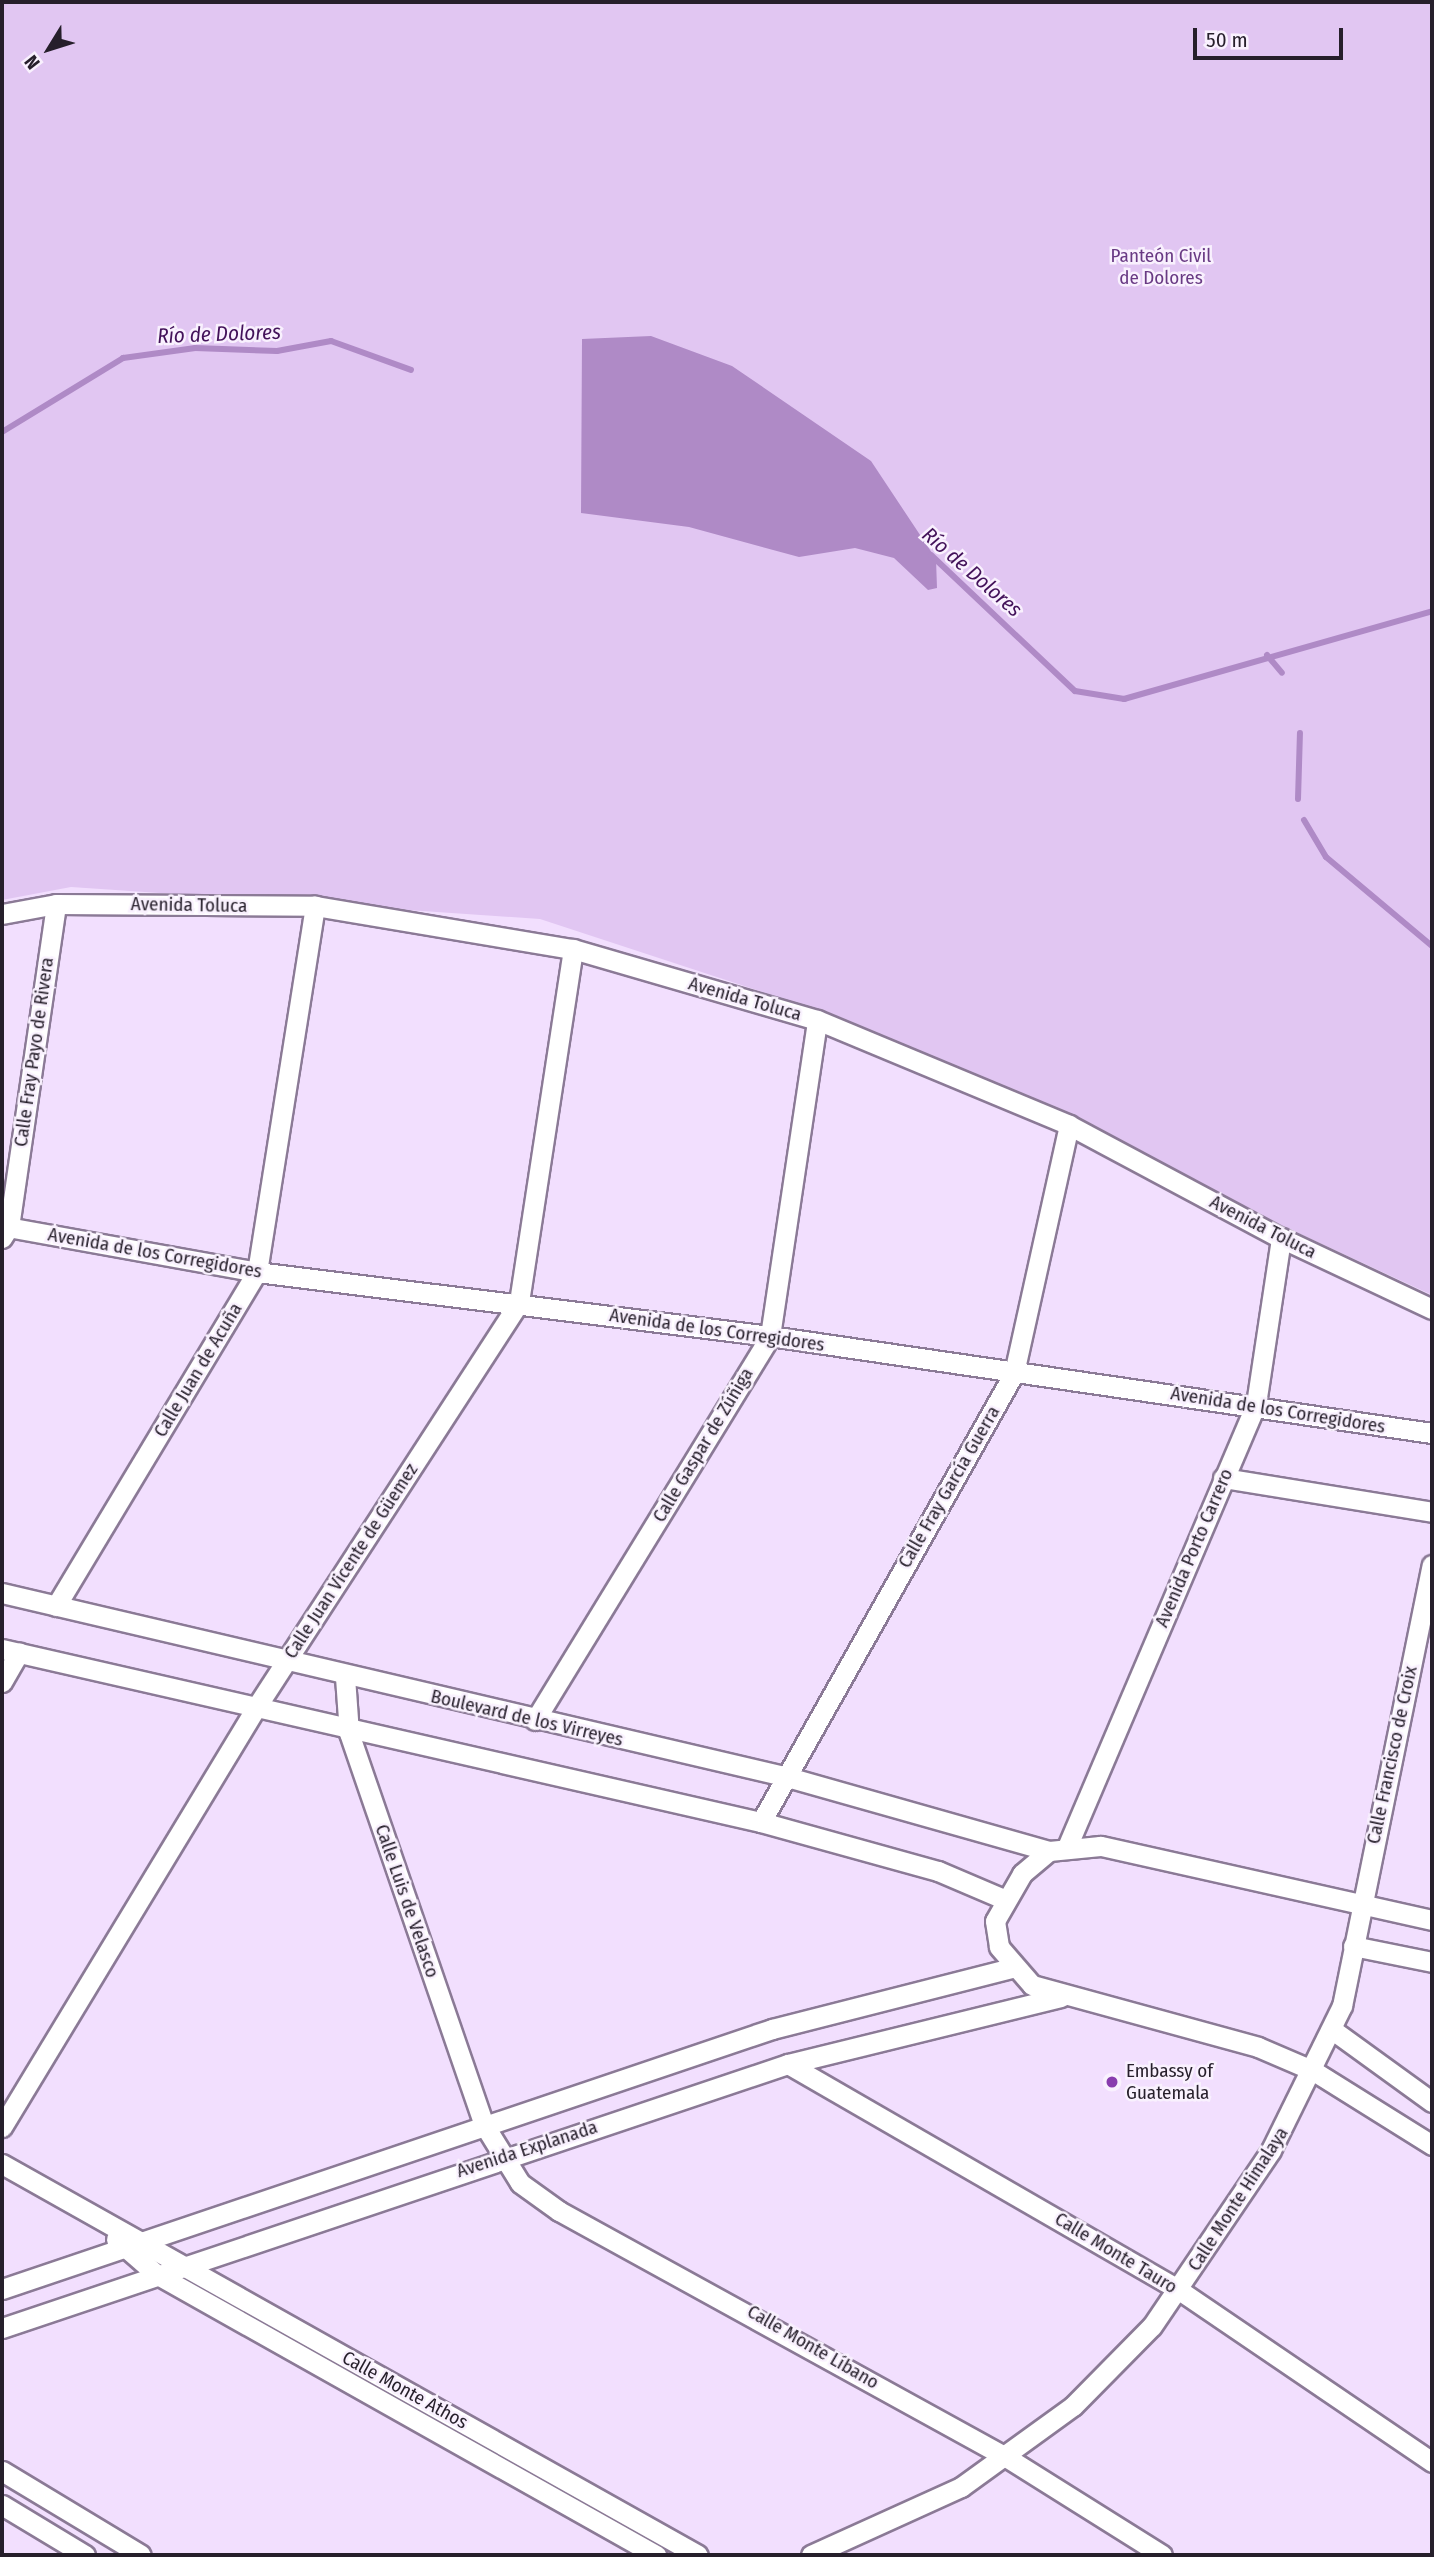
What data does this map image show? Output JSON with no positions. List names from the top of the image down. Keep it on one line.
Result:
{"streets":{"street":["Avenida Toluca","Calle Fray Payo de Rivera","Avenida de los Corregidores","Calle Juan de Acuña","Calle Gaspar de Zúñiga","Calle Fray García Guerra","Avenida Porto Carrero","Calle Juan Vicente de Güemez","Boulevard de los Virreyes","Calle Francisco de Croix","Calle Luis de Velasco","Avenida Explanada","Calle Monte Himalaya","Calle Monte Tauro","Calle Monte Líbano","Calle Monte Athos"]},"crossings":[["Avenida Toluca","Calle Fray Payo de Rivera"],["Avenida Toluca","Calle Juan de Acuña"],["Avenida Toluca","Calle Gaspar de Zúñiga"],["Avenida Toluca","Calle Fray García Guerra"],["Avenida Toluca","Avenida Porto Carrero"],["Avenida Toluca","Calle Juan Vicente de Güemez"],["Calle Fray Payo de Rivera","Avenida de los Corregidores"],["Avenida de los Corregidores","Calle Juan de Acuña"],["Avenida de los Corregidores","Calle Gaspar de Zúñiga"],["Avenida de los Corregidores","Calle Fray García Guerra"],["Avenida de los Corregidores","Avenida Porto Carrero"],["Avenida de los Corregidores","Calle Juan Vicente de Güemez"],["Calle Juan de Acuña","Boulevard de los Virreyes"],["Calle Gaspar de Zúñiga","Boulevard de los Virreyes"],["Calle Fray García Guerra","Boulevard de los Virreyes"],["Avenida Porto Carrero","Boulevard de los Virreyes"],["Calle Juan Vicente de Güemez","Boulevard de los Virreyes"],["Boulevard de los Virreyes","Calle Francisco de Croix"],["Boulevard de los Virreyes","Calle Luis de Velasco"],["Calle Francisco de Croix","Calle Monte Himalaya"],["Calle Luis de Velasco","Avenida Explanada"],["Calle Luis de Velasco","Calle Monte Líbano"],["Avenida Explanada","Calle Monte Tauro"],["Avenida Explanada","Calle Monte Líbano"],["Avenida Explanada","Calle Monte Athos"],["Calle Monte Himalaya","Calle Monte Tauro"],["Calle Monte Himalaya","Calle Monte Líbano"]],"water":["Río de Dolores"],"parks":["Panteón Civil de Dolores"],"places":["Embassy of Guatemala"],"scale_bar":"50 m","north":"bottom left"}
